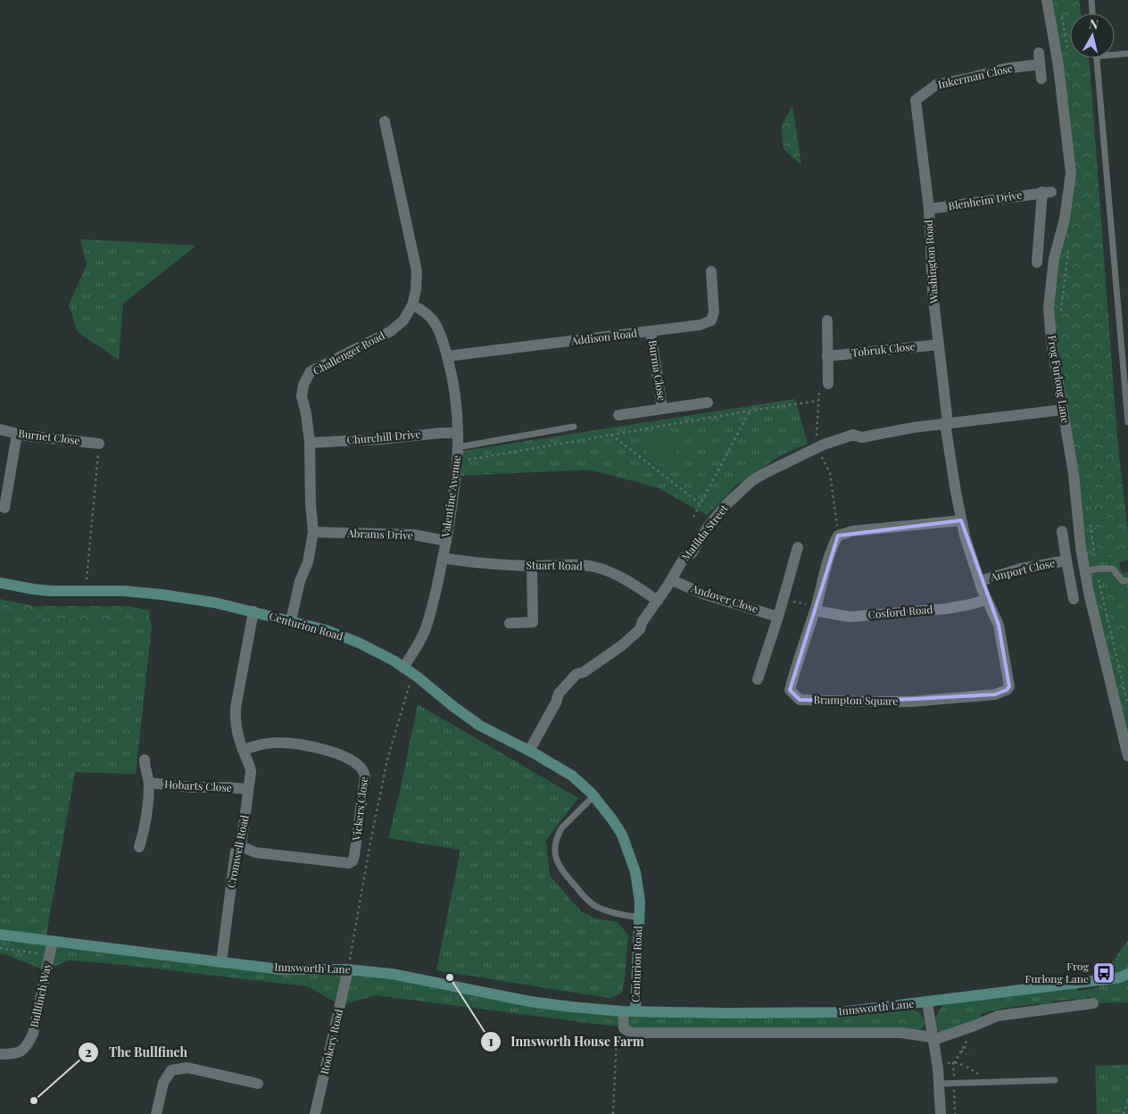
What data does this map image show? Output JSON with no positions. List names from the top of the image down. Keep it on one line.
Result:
{"streets":{"street":["Inkerman Close","Blenheim Drive","Washington Road","Addison Road","Tobruk Close","Challenger Road","Burma Close","Frog Furlong Lane","Burnet Close","Churchill Drive","Valentine Avenue","Matilda Street","Abrams Drive","Stuart Road","Amport Close","Andover Close","Cosford Road","Centurion Road","Brampton Square","Hobarts Close","Vickers Close","Cromwell Road","Innsworth Lane","Bullfinch Way","Rookery Road"]},"crossings":[["Inkerman Close","Washington Road"],["Blenheim Drive","Washington Road"],["Washington Road","Tobruk Close"],["Washington Road","Matilda Street"],["Washington Road","Brampton Square"],["Addison Road","Burma Close"],["Addison Road","Valentine Avenue"],["Challenger Road","Churchill Drive"],["Challenger Road","Valentine Avenue"],["Challenger Road","Abrams Drive"],["Challenger Road","Centurion Road"],["Frog Furlong Lane","Matilda Street"],["Churchill Drive","Valentine Avenue"],["Valentine Avenue","Abrams Drive"],["Valentine Avenue","Stuart Road"],["Valentine Avenue","Centurion Road"],["Matilda Street","Stuart Road"],["Matilda Street","Andover Close"],["Matilda Street","Centurion Road"],["Matilda Street","Brampton Square"],["Amport Close","Brampton Square"],["Cosford Road","Brampton Square"],["Centurion Road","Cromwell Road"],["Centurion Road","Innsworth Lane"],["Hobarts Close","Cromwell Road"],["Vickers Close","Cromwell Road"],["Cromwell Road","Innsworth Lane"],["Innsworth Lane","Bullfinch Way"],["Innsworth Lane","Rookery Road"]],"places":{"bus stop":["Frog Furlong Lane"],"other":["Innsworth House Farm","The Bullfinch"]},"north":"top"}
